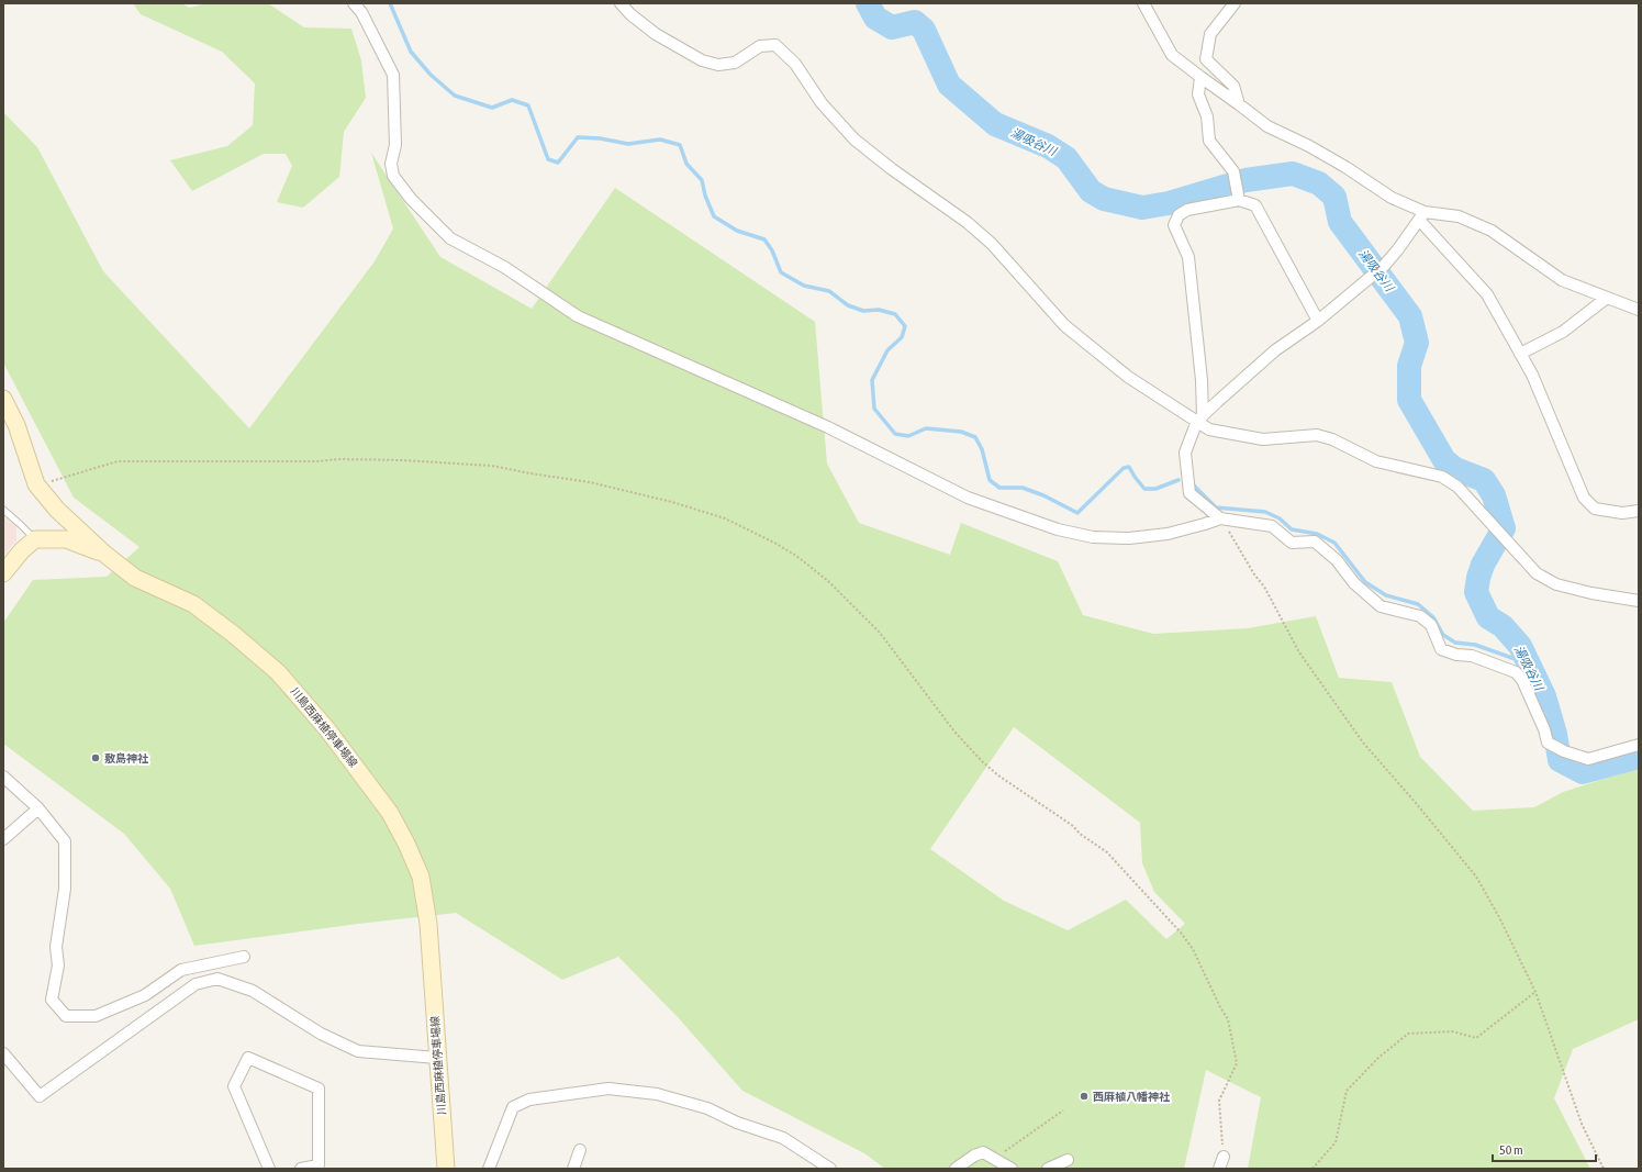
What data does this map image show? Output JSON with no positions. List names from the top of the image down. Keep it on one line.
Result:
{"streets":{"main road":["川島西麻植停車場線"]},"water":["湯吸谷川"],"places":["敷島神社","西麻植八幡神社"],"scale_bar":"50 m"}
